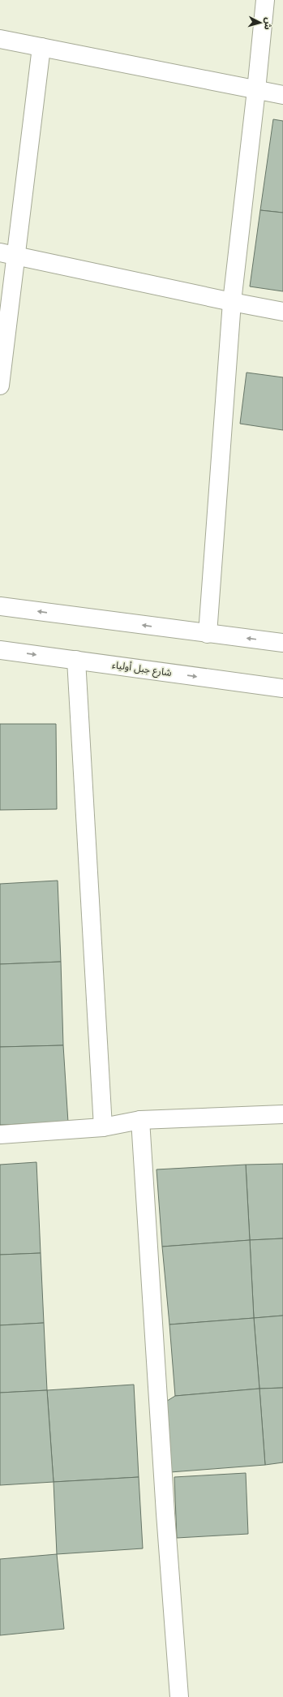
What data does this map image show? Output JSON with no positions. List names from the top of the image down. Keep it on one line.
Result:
{"streets":{"street":["شارع جبل أولياء"]},"north":"right"}
